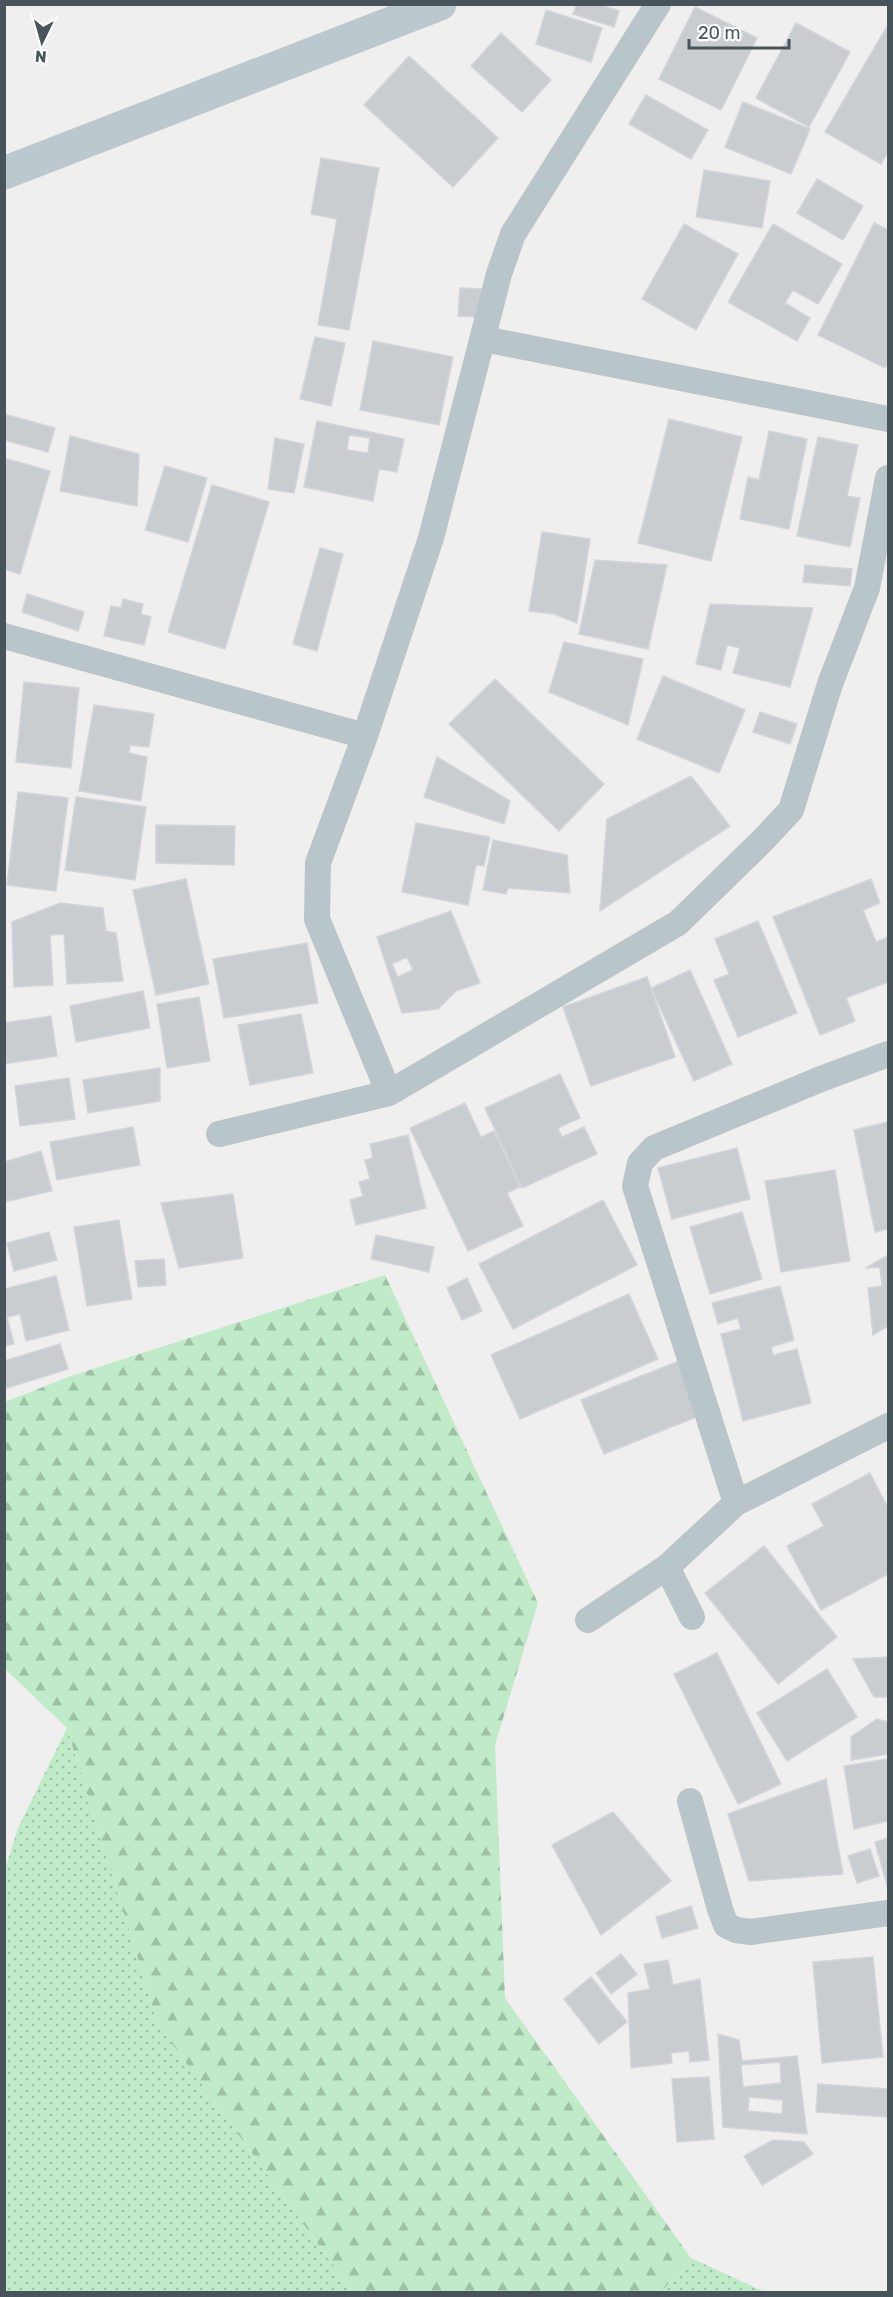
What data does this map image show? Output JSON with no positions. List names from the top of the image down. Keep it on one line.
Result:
{"scale_bar":"20 m","north":"bottom"}
